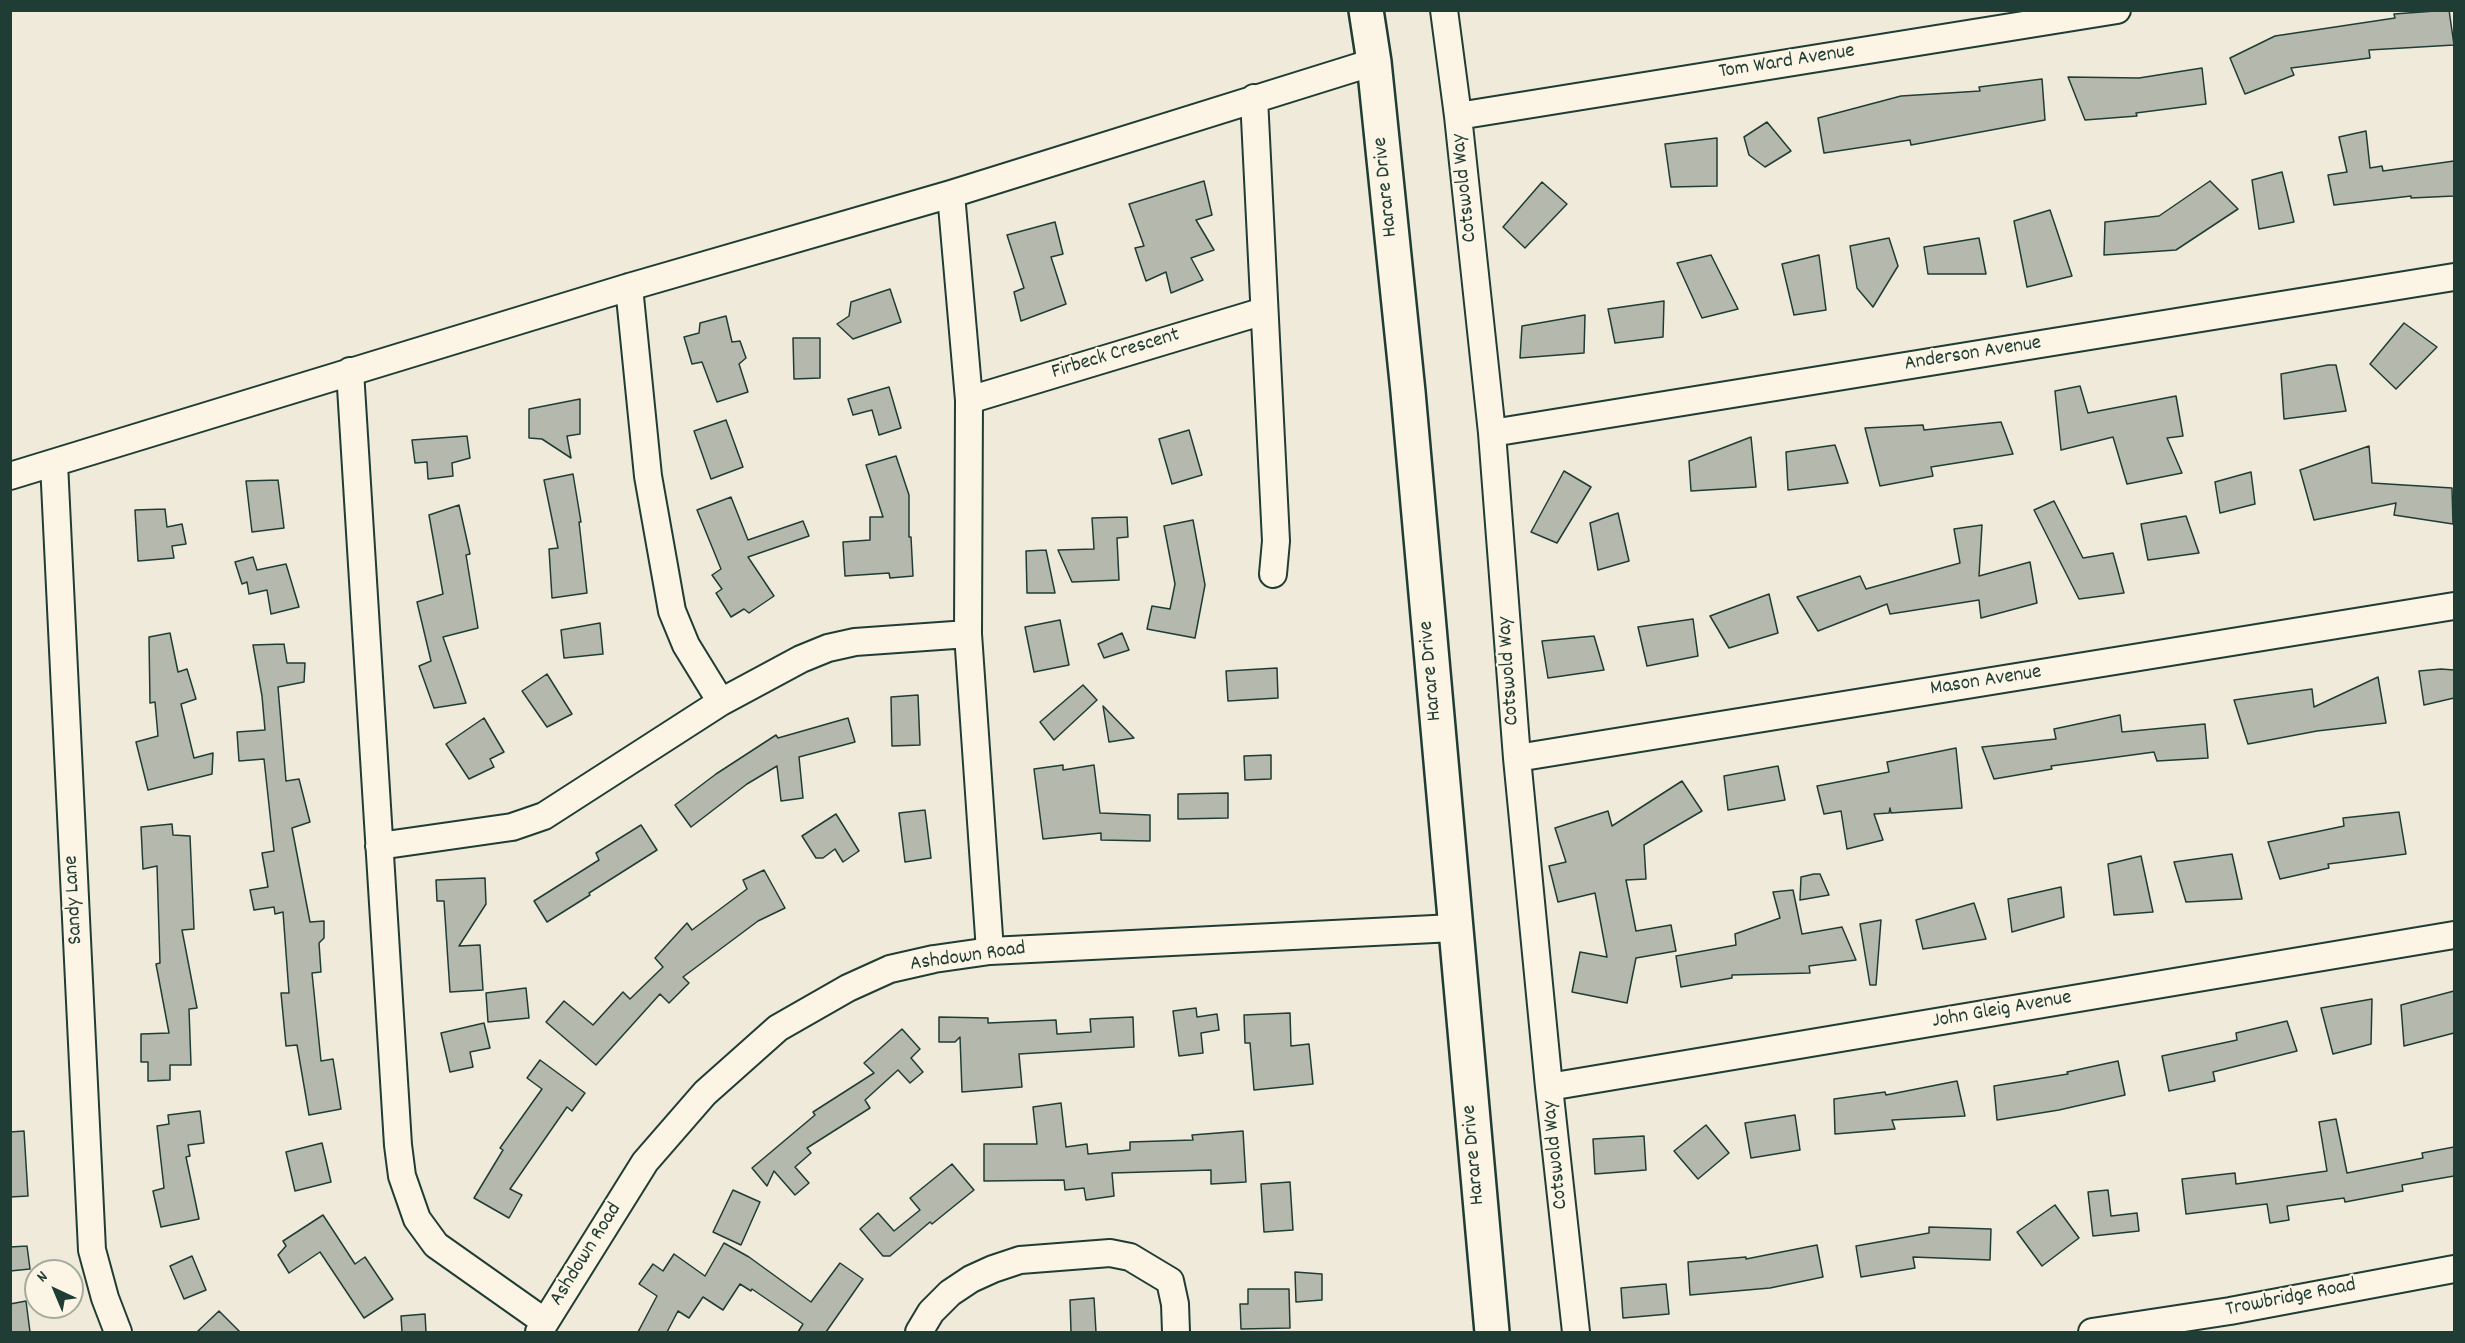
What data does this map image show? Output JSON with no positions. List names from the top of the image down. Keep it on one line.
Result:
{"streets":{"main road":["Harare Drive"],"street":["Tom Ward Avenue","Cotswold Way","Firbeck Crescent","Anderson Avenue","Mason Avenue","Sandy Lane","Ashdown Road","John Gleig Avenue","Trowbridge Road"]},"crossings":[["Tom Ward Avenue","Cotswold Way"],["Harare Drive","Ashdown Road"],["Cotswold Way","Anderson Avenue"],["Cotswold Way","Mason Avenue"],["Cotswold Way","John Gleig Avenue"]],"north":"top left"}
